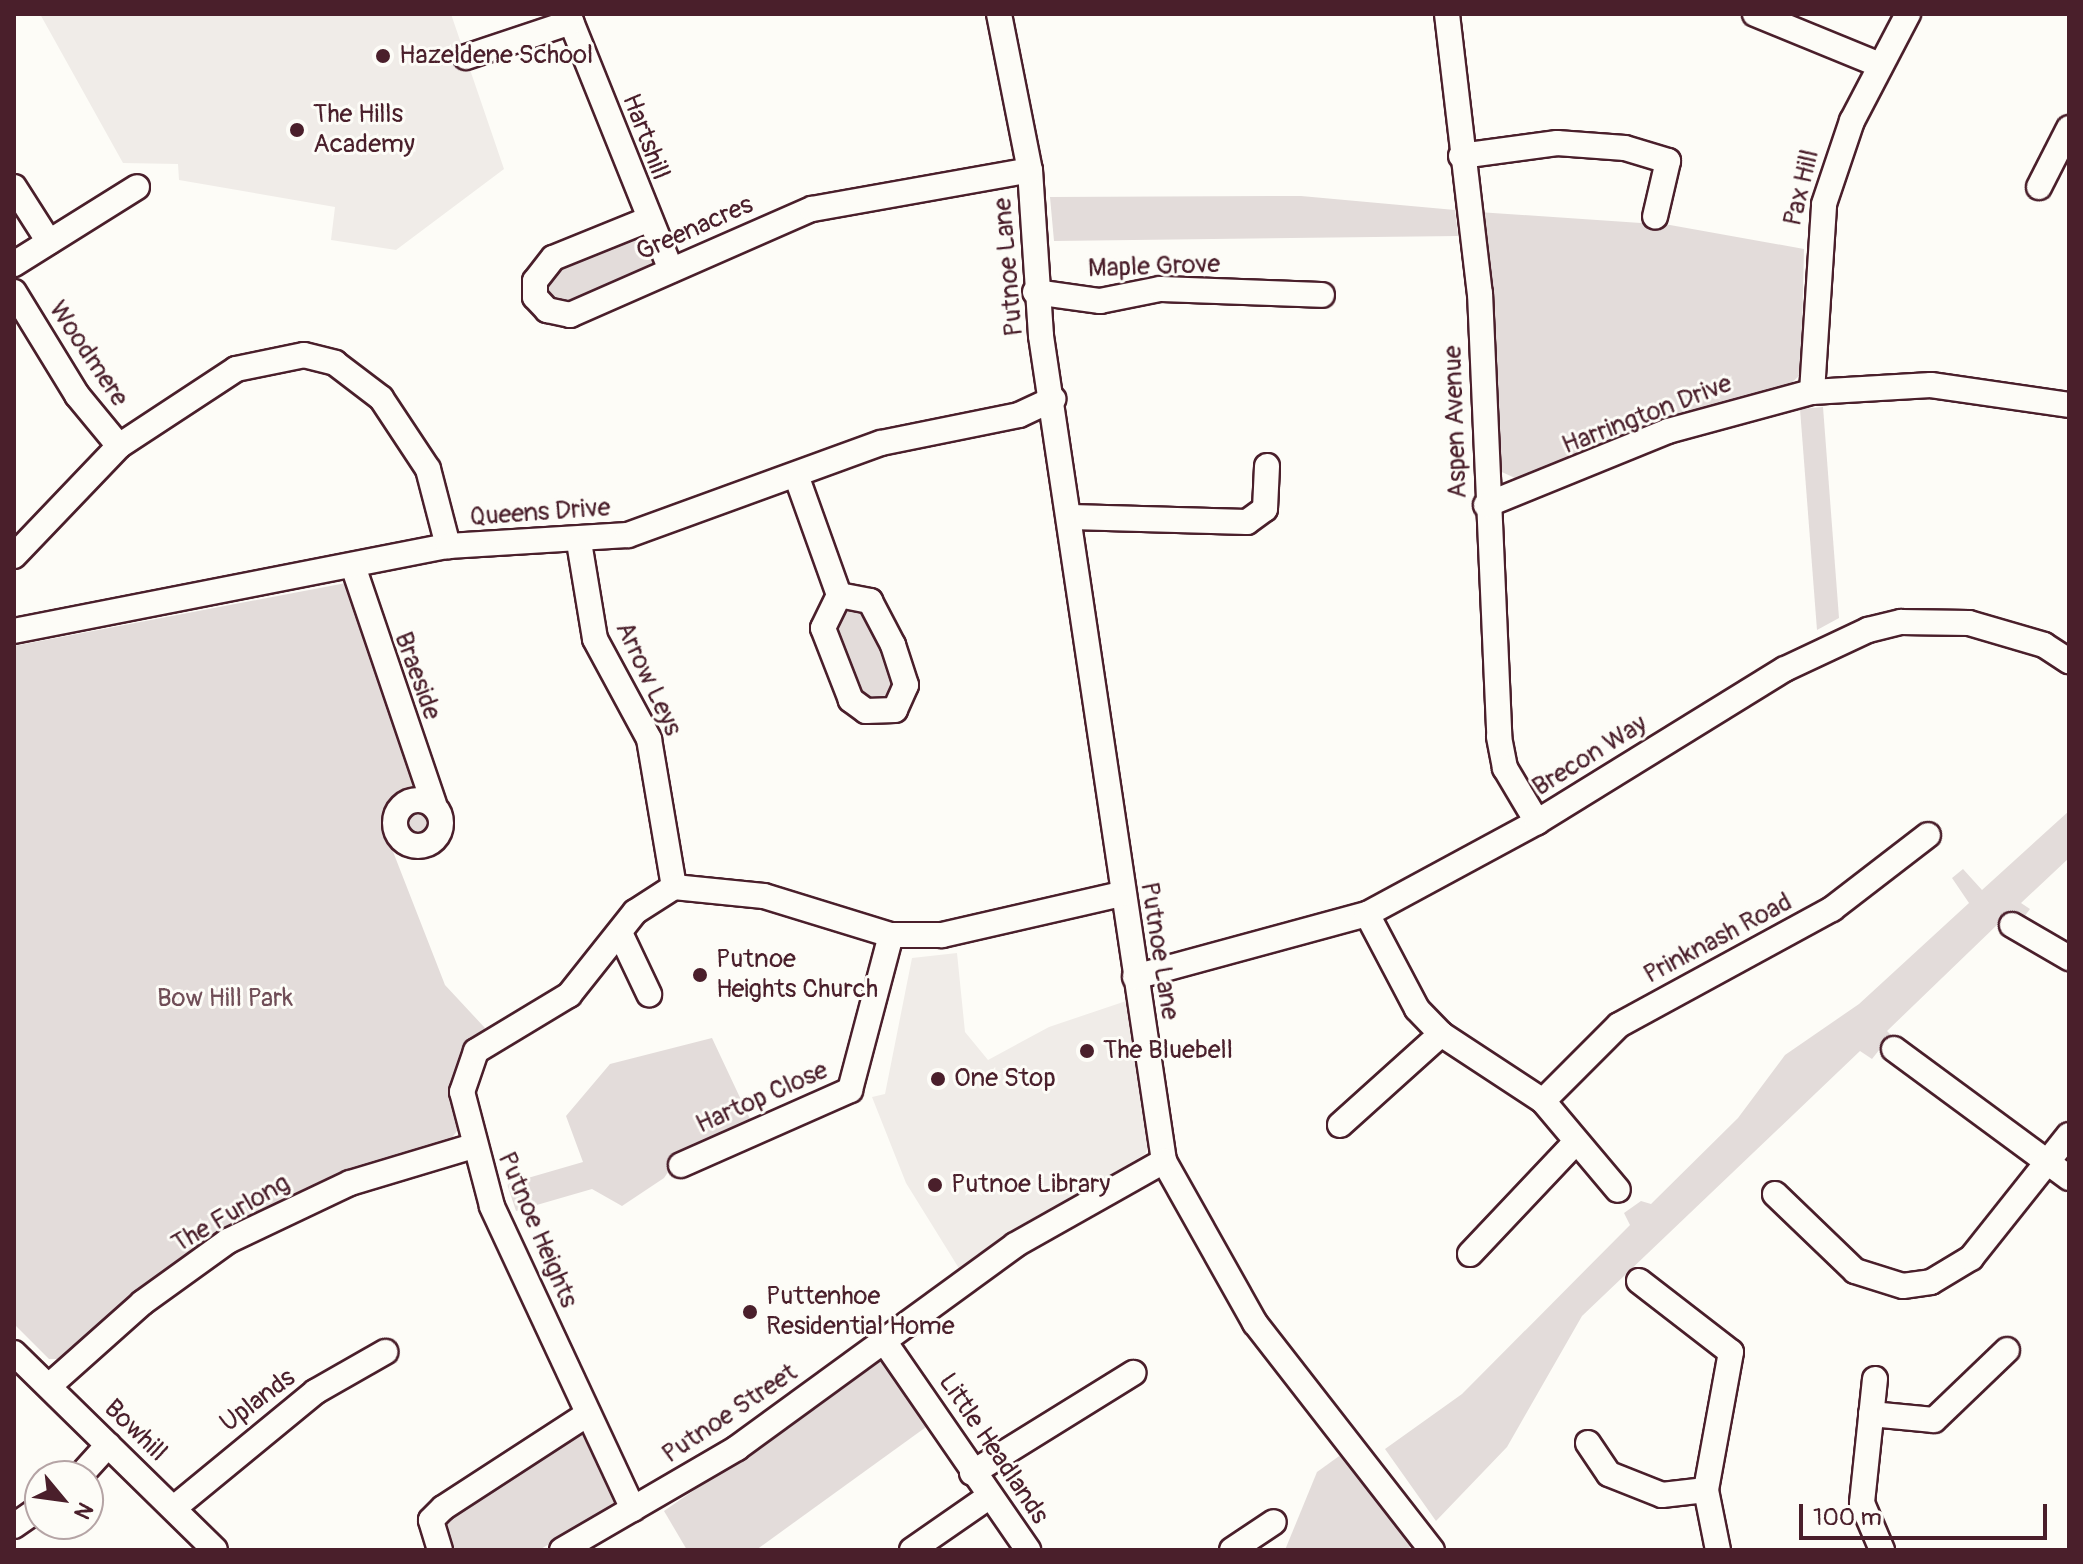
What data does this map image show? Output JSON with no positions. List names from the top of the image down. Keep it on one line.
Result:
{"streets":{"street":["Hartshill","Pax Hill","Greenacres","Putnoe Lane","Maple Grove","Woodmere","Harrington Drive","Aspen Avenue","Queens Drive","Braeside","Arrow Leys","Brecon Way","Prinknash Road","Hartop Close","The Furlong","Putnoe Heights","Uplands","Putnoe Street","Bowhill","Little Headlands"]},"crossings":[["Hartshill","Greenacres"],["Pax Hill","Harrington Drive"],["Greenacres","Putnoe Lane"],["Putnoe Lane","Maple Grove"],["Putnoe Lane","Queens Drive"],["Putnoe Lane","Brecon Way"],["Putnoe Lane","Putnoe Street"],["Harrington Drive","Aspen Avenue"],["Aspen Avenue","Brecon Way"],["Queens Drive","Braeside"],["Queens Drive","Arrow Leys"],["Arrow Leys","Putnoe Heights"],["The Furlong","Putnoe Heights"],["The Furlong","Bowhill"],["Putnoe Heights","Putnoe Street"],["Uplands","Bowhill"],["Putnoe Street","Little Headlands"]],"parks":["Bow Hill Park"],"places":["Hazeldene School","The Hills Academy","Putnoe Heights Church","The Bluebell","One Stop","Putnoe Library","Puttenhoe Residential Home"],"scale_bar":"100 m","north":"bottom right"}
